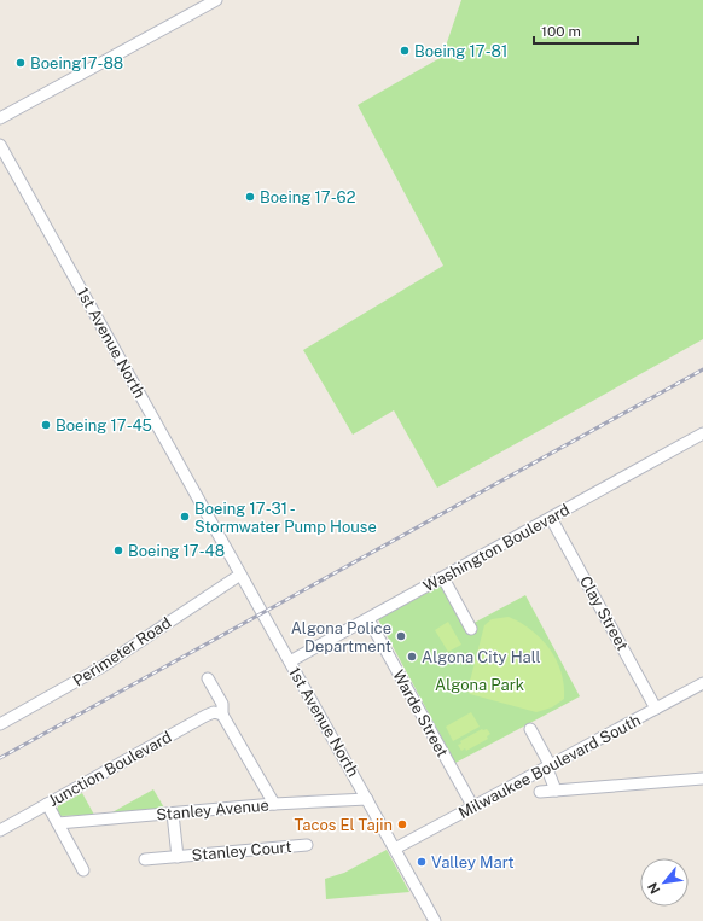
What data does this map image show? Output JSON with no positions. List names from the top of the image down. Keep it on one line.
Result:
{"streets":{"street":["1st Avenue North","Washington Boulevard","Clay Street","Perimeter Road","Warde Street","Milwaukee Boulevard South","Junction Boulevard","Stanley Avenue","Stanley Court"]},"crossings":[["1st Avenue North","Washington Boulevard"],["1st Avenue North","Perimeter Road"],["1st Avenue North","Milwaukee Boulevard South"],["1st Avenue North","Stanley Avenue"],["Washington Boulevard","Clay Street"],["Washington Boulevard","Warde Street"],["Clay Street","Milwaukee Boulevard South"],["Warde Street","Milwaukee Boulevard South"],["Stanley Avenue","Stanley Court"]],"parks":["Algona Park"],"places":["Boeing 17-81","Boeing17-88","Boeing 17-62","Boeing 17-45","Boeing 17-31 - Stormwater Pump House","Boeing 17-48","Algona Police Department","Algona City Hall","Tacos El Tajin","Valley Mart"],"scale_bar":"100 m","north":"bottom left"}
